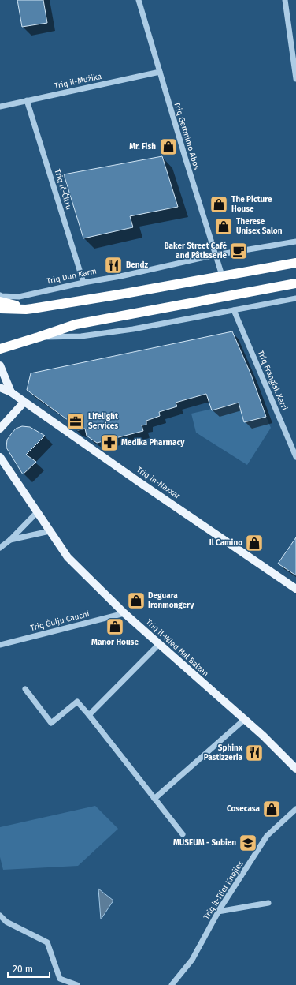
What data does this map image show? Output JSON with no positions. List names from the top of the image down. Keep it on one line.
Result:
{"streets":{"main road":["Triq in-Naxxar","Triq il-Wied Ħal Balzan"],"street":["Triq il-Mużika","Triq Geronimo Abos","Triq iċ-Ċitru","Triq Dun Karm","Triq Franġisk Xerri","Triq Ġulju Cauchi","Triq it-Tliet Knejjes"]},"crossings":[["Triq il-Mużika","Triq Geronimo Abos"],["Triq il-Mużika","Triq iċ-Ċitru"],["Triq Geronimo Abos","Triq Dun Karm"],["Triq iċ-Ċitru","Triq Dun Karm"],["Triq Ġulju Cauchi","Triq il-Wied Ħal Balzan"]],"places":{"shop":["Mr. Fish","The Picture House","Therese Unisex Salon","Il Camino","Deguara Ironmongery","Manor House","Cosecasa"],"cafe":["Baker Street Café and Pâtisserie"],"restaurant":["Bendz","Sphinx Pastizzeria"],"office":["Lifelight Services"],"pharmacy":["Medika Pharmacy"],"school or university":["MUSEUM - Subien"]},"scale_bar":"20 m"}
